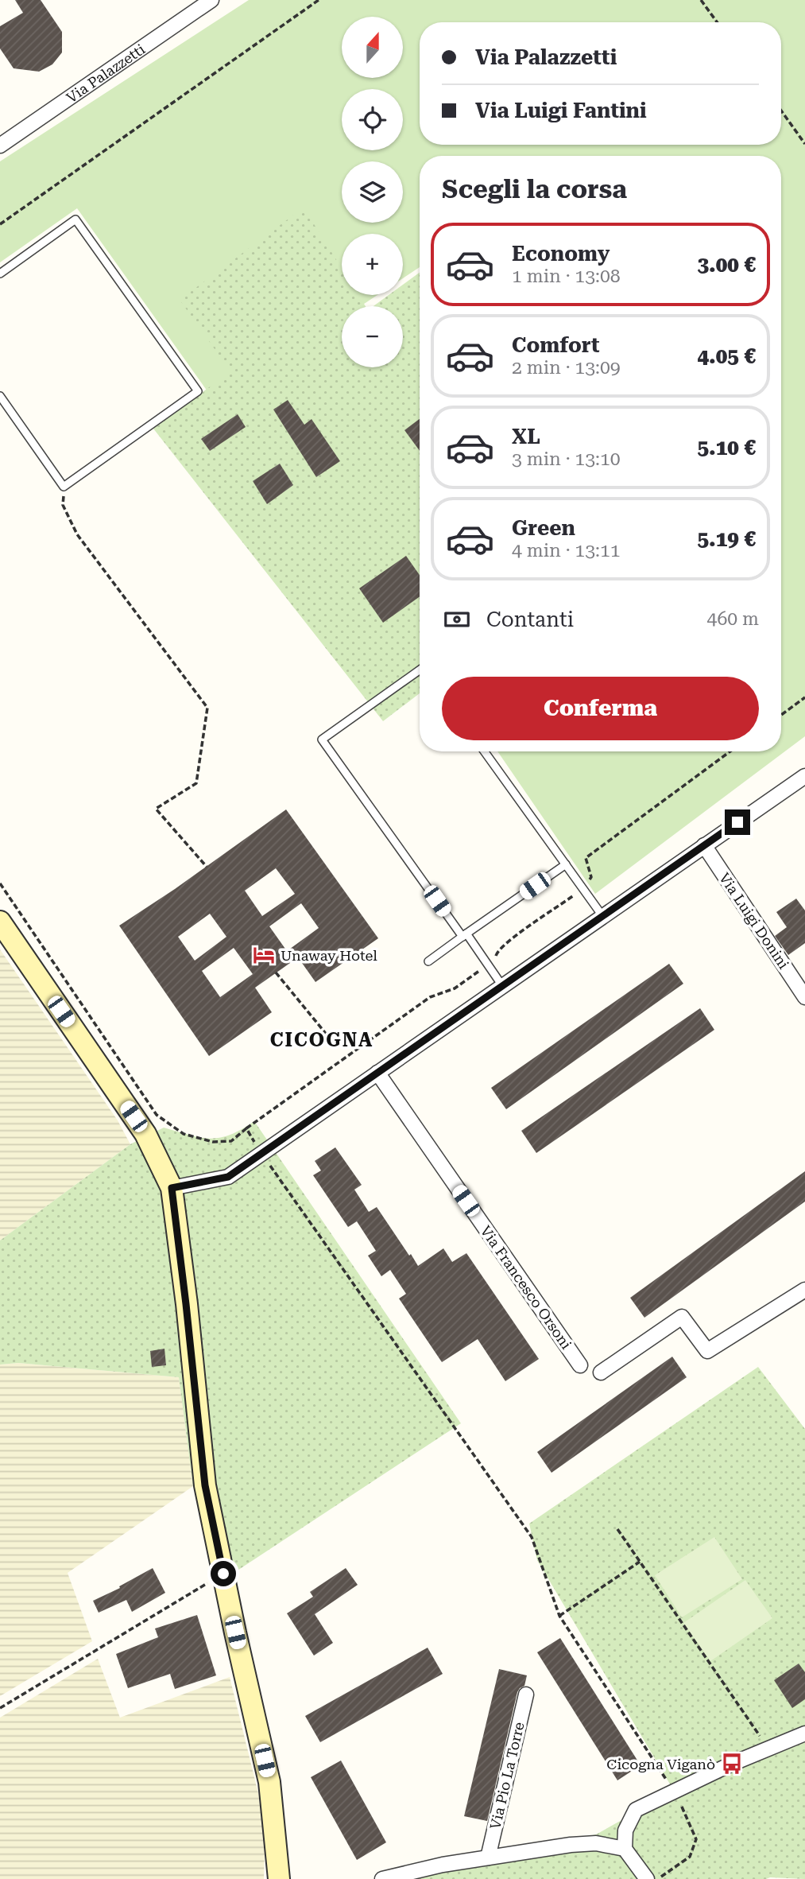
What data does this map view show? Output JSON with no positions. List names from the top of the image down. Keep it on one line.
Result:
{"streets":{"street":["Via Palazzetti","Via Luigi Donini","Via Francesco Orsoni","Via Pio La Torre"]},"districts":["CICOGNA"],"places":{"hotel":["Unaway Hotel"],"bus stop":["Cicogna Viganò"]},"north":"top","page":{"map_buttons":["+","−"],"banner":["Via Palazzetti","Via Luigi Fantini"],"heading":"Scegli la corsa","list":[{"name":"Economy","note":"1 min · 13:08","value":"3.00 €"},{"name":"Comfort","note":"2 min · 13:09","value":"4.05 €"},{"name":"XL","note":"3 min · 13:10","value":"5.10 €"},{"name":"Green","note":"4 min · 13:11","value":"5.19 €"}],"pay":["Contanti","460 m"],"buttons":"Conferma"}}
